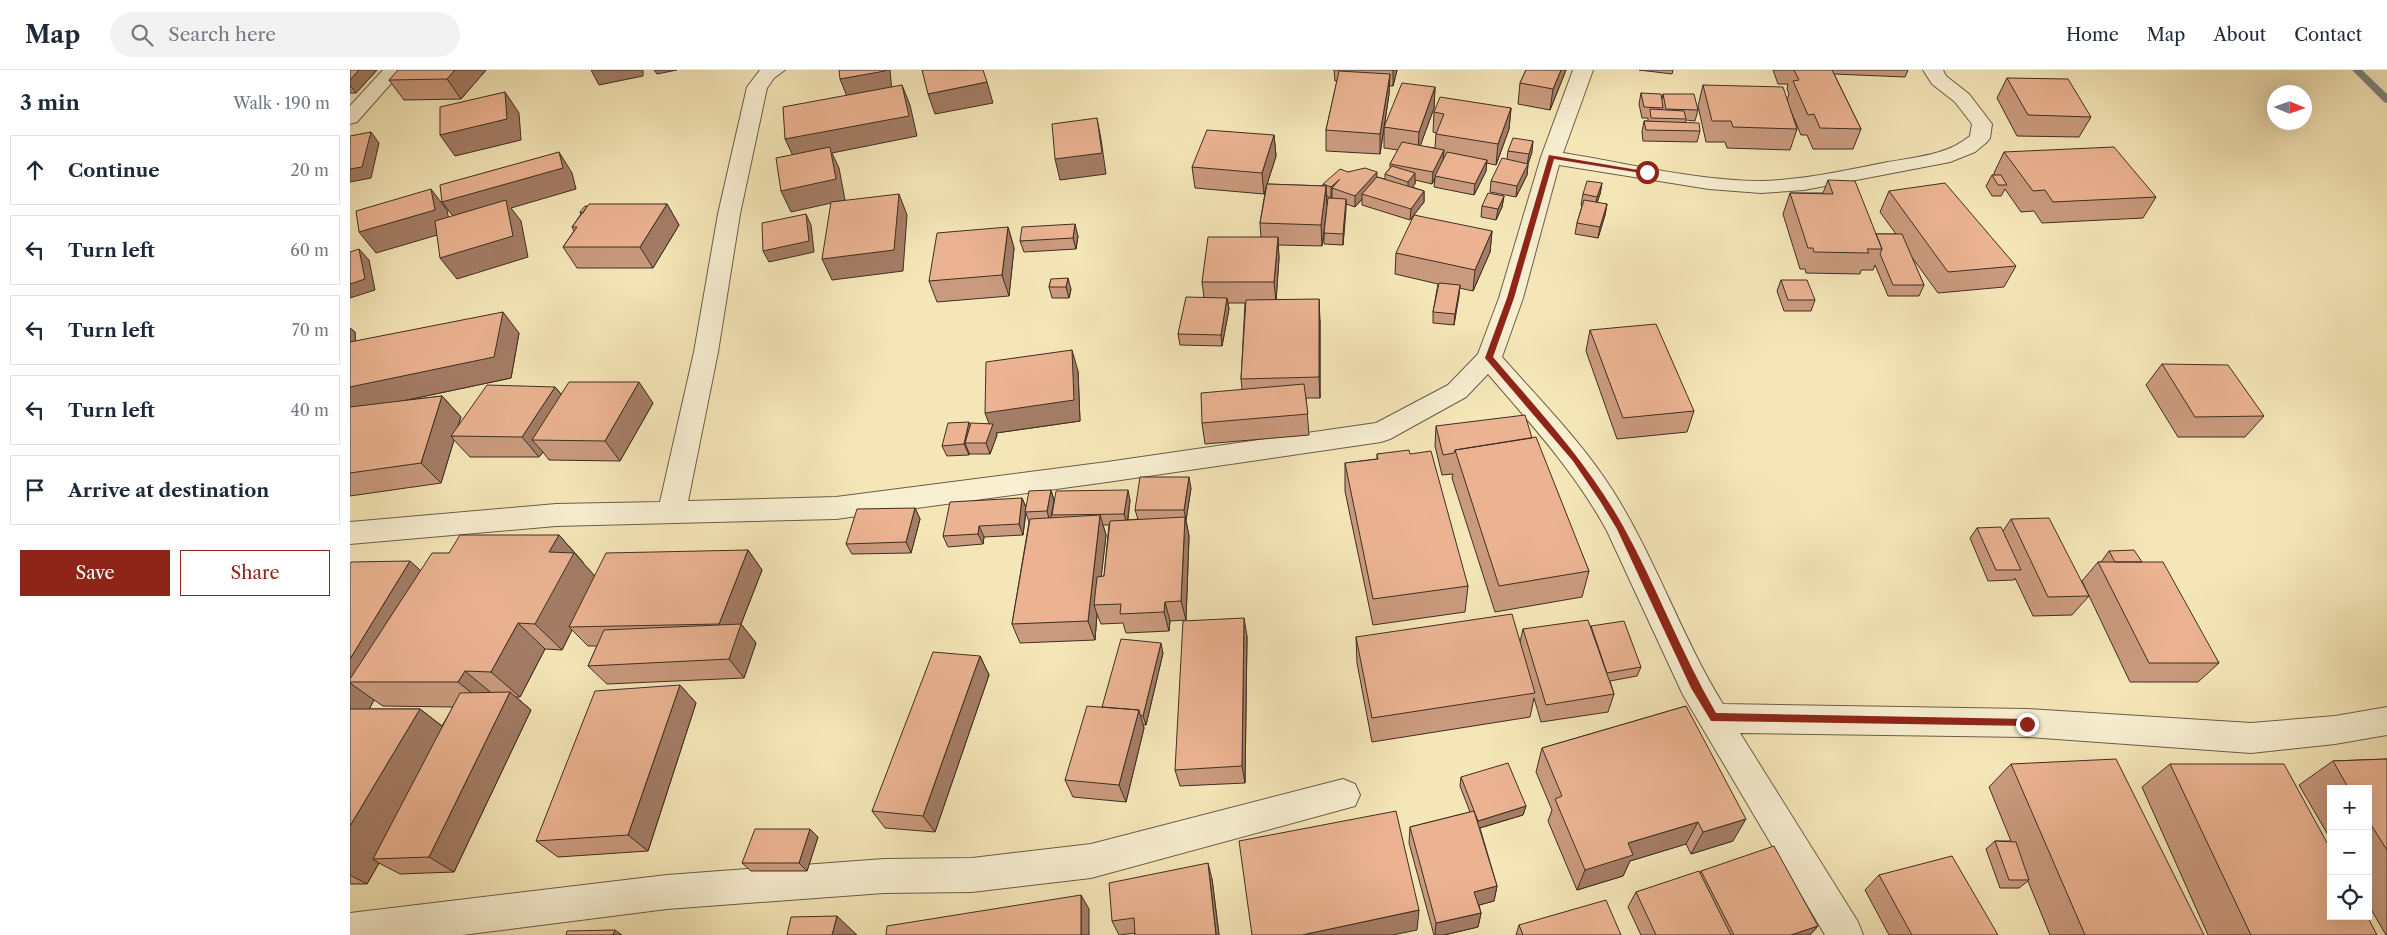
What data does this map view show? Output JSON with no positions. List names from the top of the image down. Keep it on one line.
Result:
{"north":"right","page":{"header":"Map","search":"Search here","nav":["Home","Map","About","Contact"],"heading":["3 min","Walk · 190 m"],"list":[["Continue","20 m"],["Turn left","60 m"],["Turn left","70 m"],["Turn left","40 m"],"Arrive at destination"],"buttons":["Save","Share"],"map_buttons":["+","−"]}}
